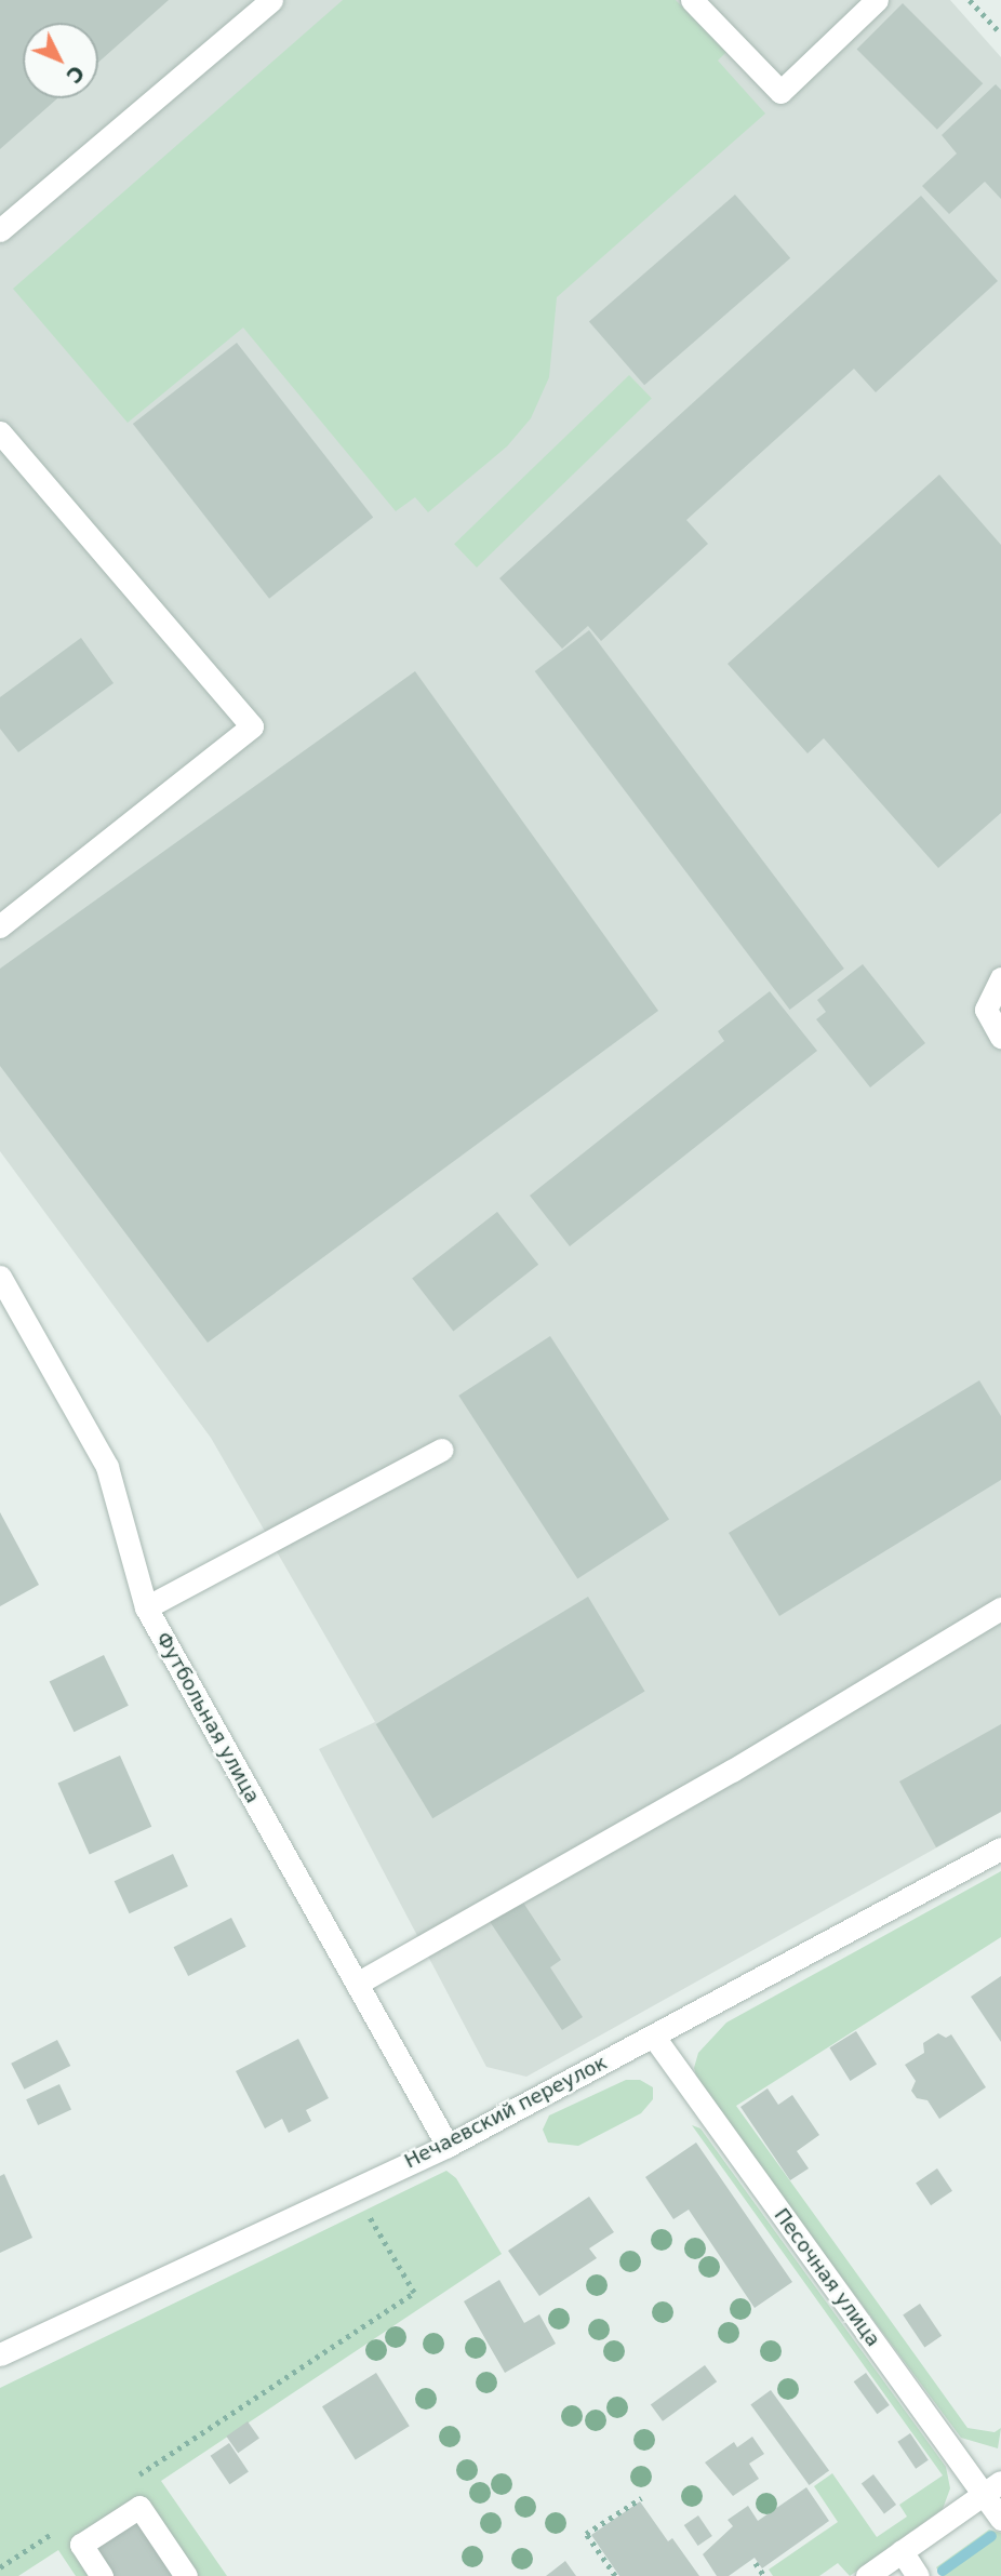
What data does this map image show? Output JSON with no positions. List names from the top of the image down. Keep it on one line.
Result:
{"streets":{"street":["Футбольная улица","Нечаевский переулок","Песочная улица"]},"crossings":[["Футбольная улица","Нечаевский переулок"],["Нечаевский переулок","Песочная улица"]],"north":"bottom right"}
